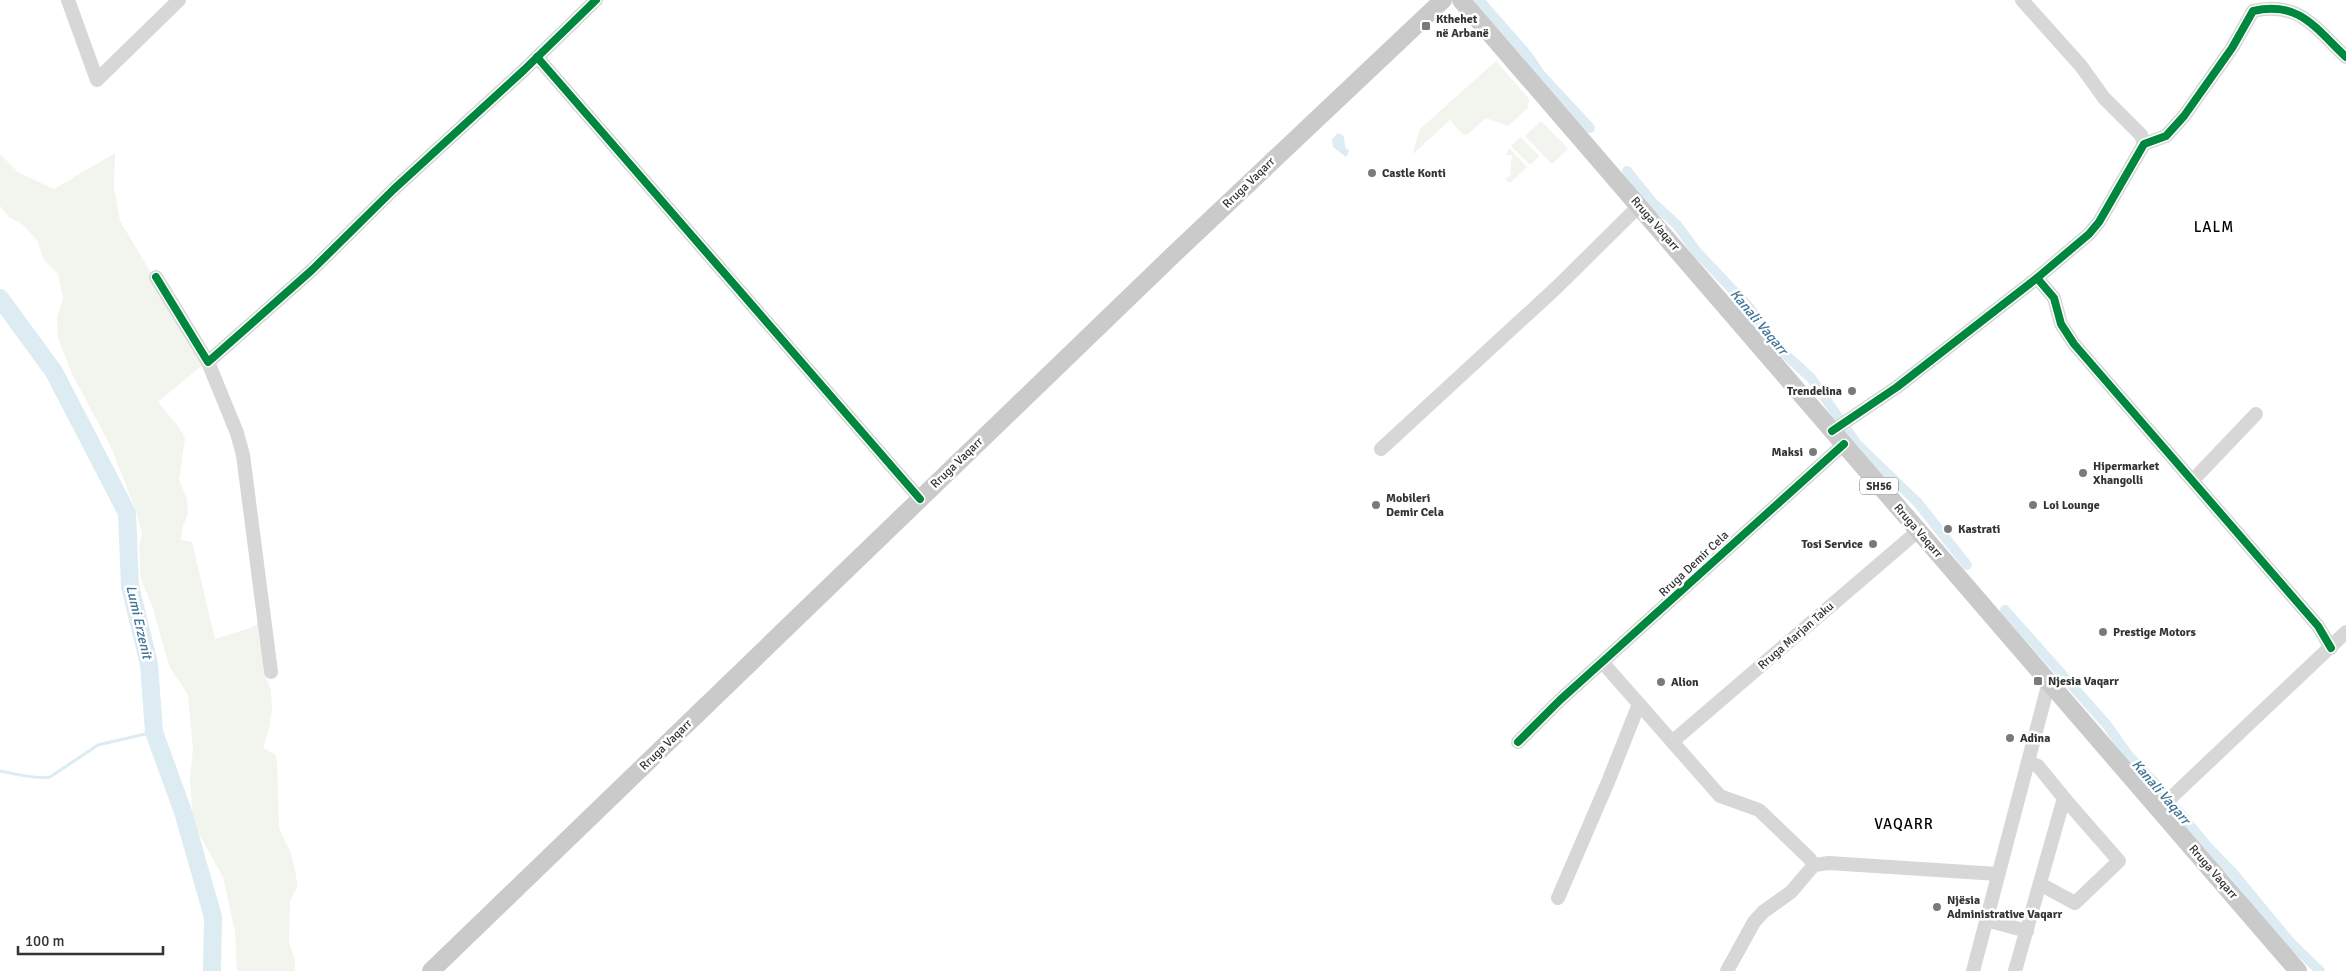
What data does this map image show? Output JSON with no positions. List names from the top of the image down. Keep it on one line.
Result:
{"streets":{"main road":["Rruga Vaqarr","SH56"],"street":["Rruga Demir Cela","Rruga Marjan Taku"]},"crossings":[["Rruga Vaqarr","Rruga Demir Cela"],["Rruga Vaqarr","Rruga Marjan Taku"]],"districts":["LALM","VAQARR"],"water":["Kanali Vaqarr","Lumi Erzenit"],"places":{"transit":["Kthehet në Arbanë","Njesia Vaqarr"],"other":["Castle Konti","Trendelina","Maksi","Hipermarket Xhangolli","Mobileri Demir Cela","Loi Lounge","Kastrati","Tosi Service","Prestige Motors","Alion","Adina","Njësia Administrative Vaqarr"]},"scale_bar":"100 m"}
